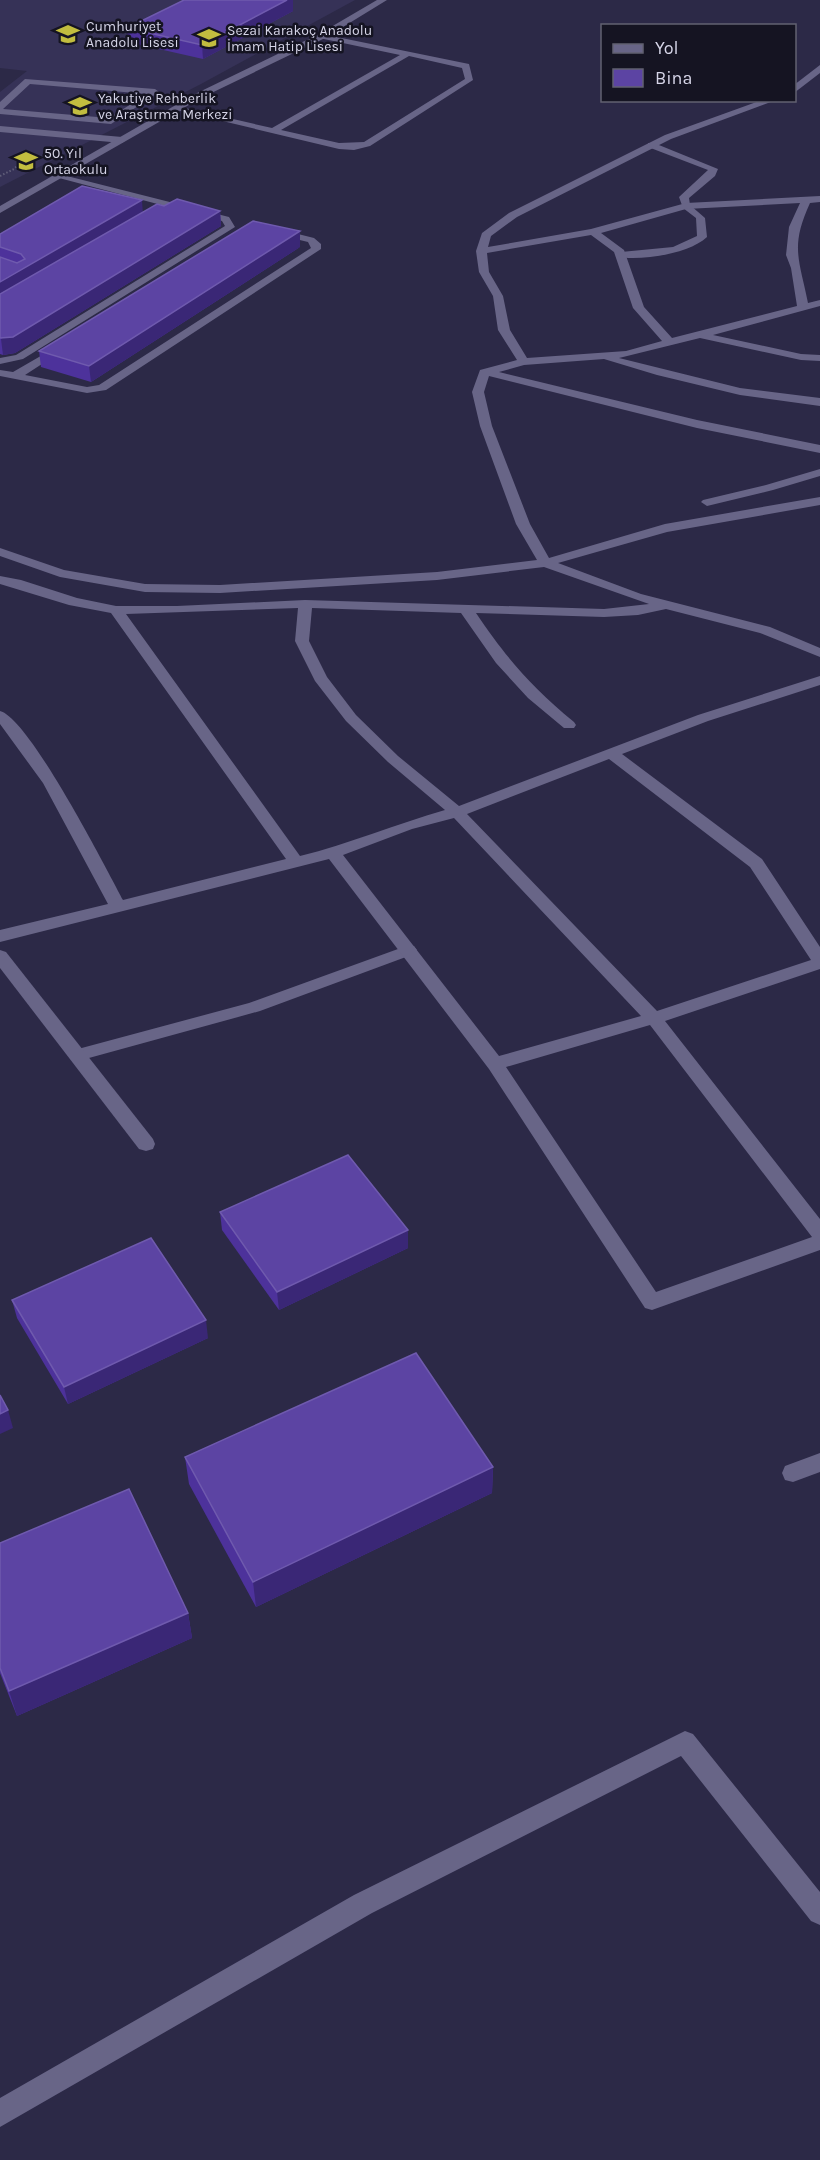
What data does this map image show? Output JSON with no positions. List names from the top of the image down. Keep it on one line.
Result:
{"places":{"school or university":["Cumhuriyet Anadolu Lisesi","Sezai Karakoç Anadolu İmam Hatip Lisesi","Yakutiye Rehberlik ve Araştırma Merkezi","50. Yıl Ortaokulu"]},"legend":["Yol","Bina"]}
